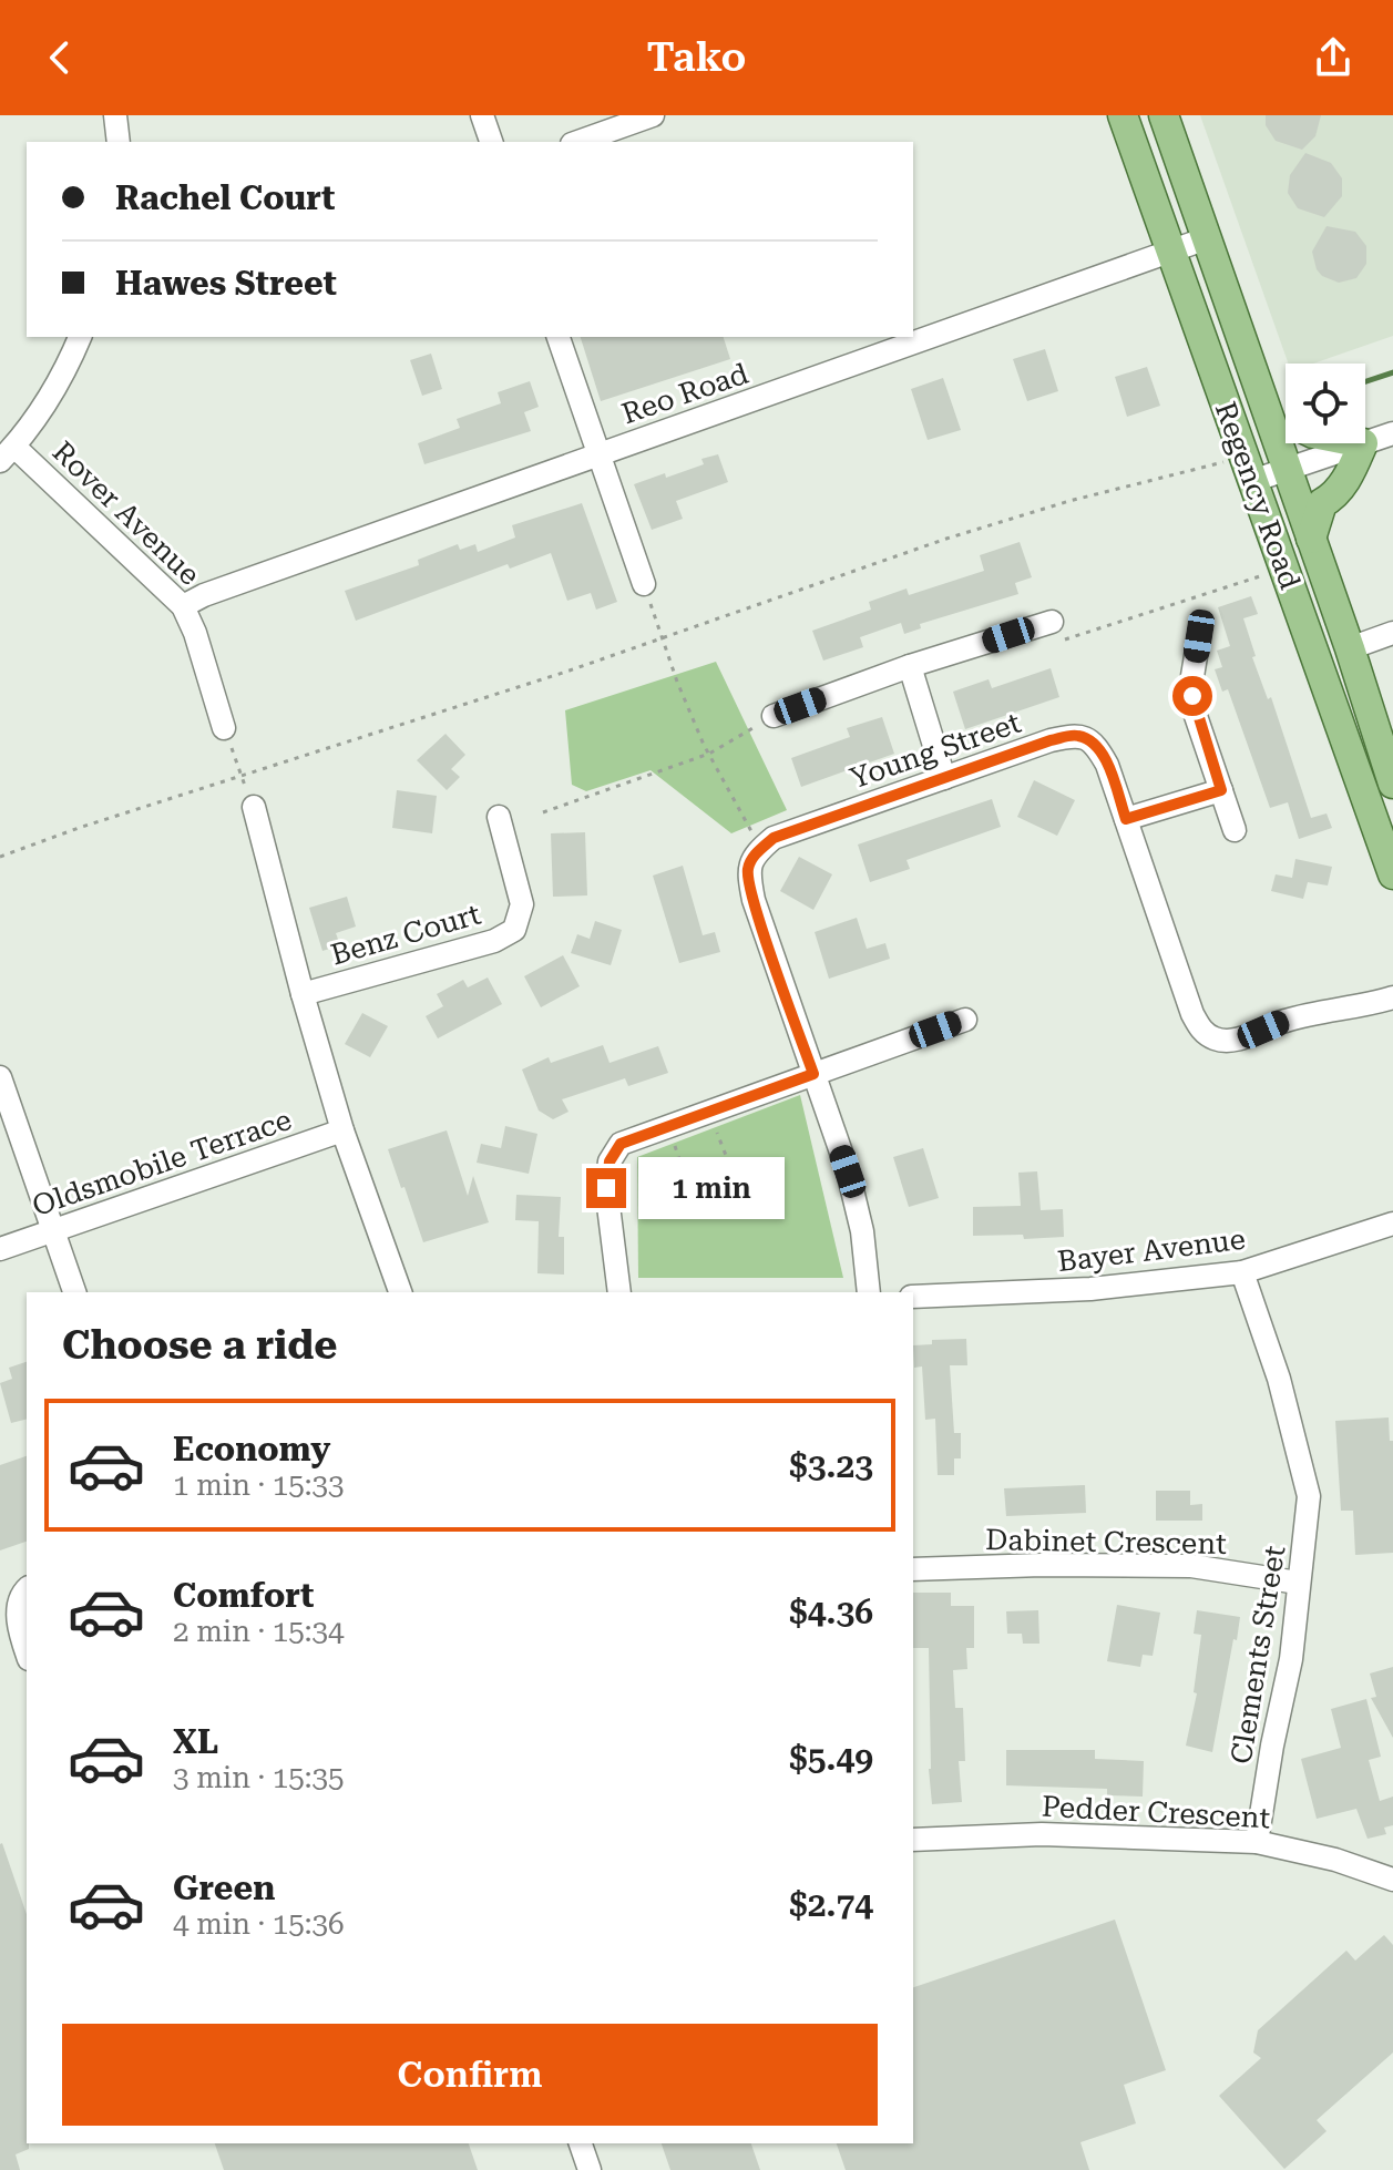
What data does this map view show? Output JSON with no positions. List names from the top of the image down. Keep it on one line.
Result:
{"streets":{"main road":["Regency Road"],"street":["Reo Road","Rover Avenue","Young Street","Benz Court","Oldsmobile Terrace","Bayer Avenue","Dabinet Crescent","Clements Street","Pedder Crescent"]},"crossings":[["Reo Road","Regency Road"],["Reo Road","Rover Avenue"],["Bayer Avenue","Clements Street"],["Dabinet Crescent","Clements Street"],["Clements Street","Pedder Crescent"]],"page":{"header":"Tako","banner":["Rachel Court","Hawes Street"],"bubble":"1 min","heading":"Choose a ride","list":[{"name":"Economy","note":"1 min · 15:33","value":"$3.23"},{"name":"Comfort","note":"2 min · 15:34","value":"$4.36"},{"name":"XL","note":"3 min · 15:35","value":"$5.49"},{"name":"Green","note":"4 min · 15:36","value":"$2.74"}],"buttons":"Confirm"}}
